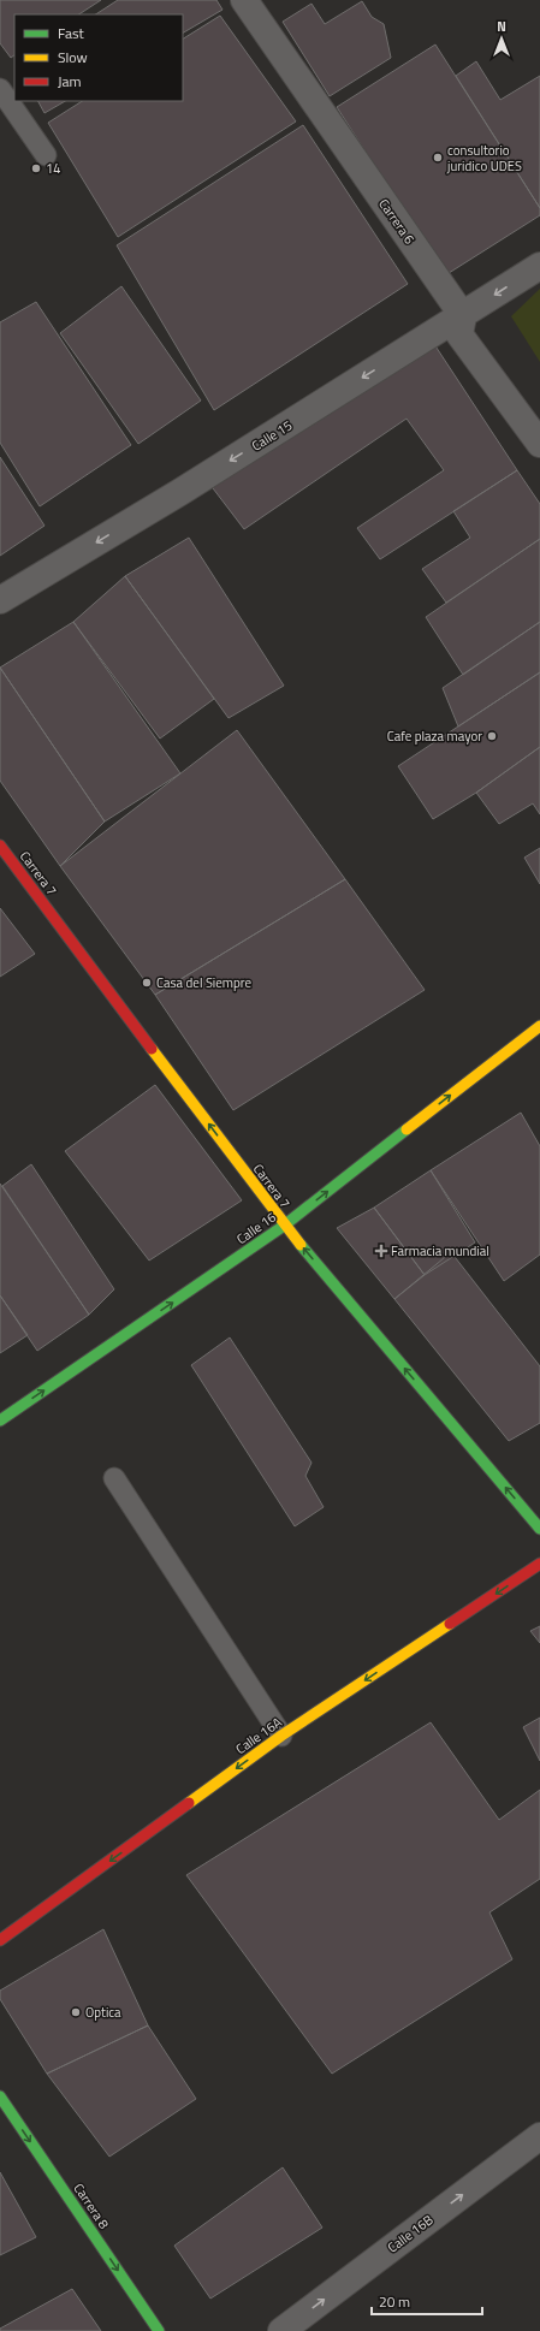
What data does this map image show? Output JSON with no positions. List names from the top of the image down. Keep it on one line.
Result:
{"streets":{"street":["Carrera 6","Calle 15","Carrera 7","Calle 16","Calle 16A","Carrera 8","Calle 16B"]},"crossings":[["Carrera 6","Calle 15"],["Carrera 7","Calle 16"]],"one_way":["Calle 15","Carrera 7","Calle 16","Calle 16A","Carrera 8","Calle 16B"],"places":{"other":["consultorio juridico UDES","14","Cafe plaza mayor","Casa del Siempre","Optica"],"health":["Farmacia mundial"]},"legend":["Fast","Slow","Jam"],"scale_bar":"20 m","north":"top"}
